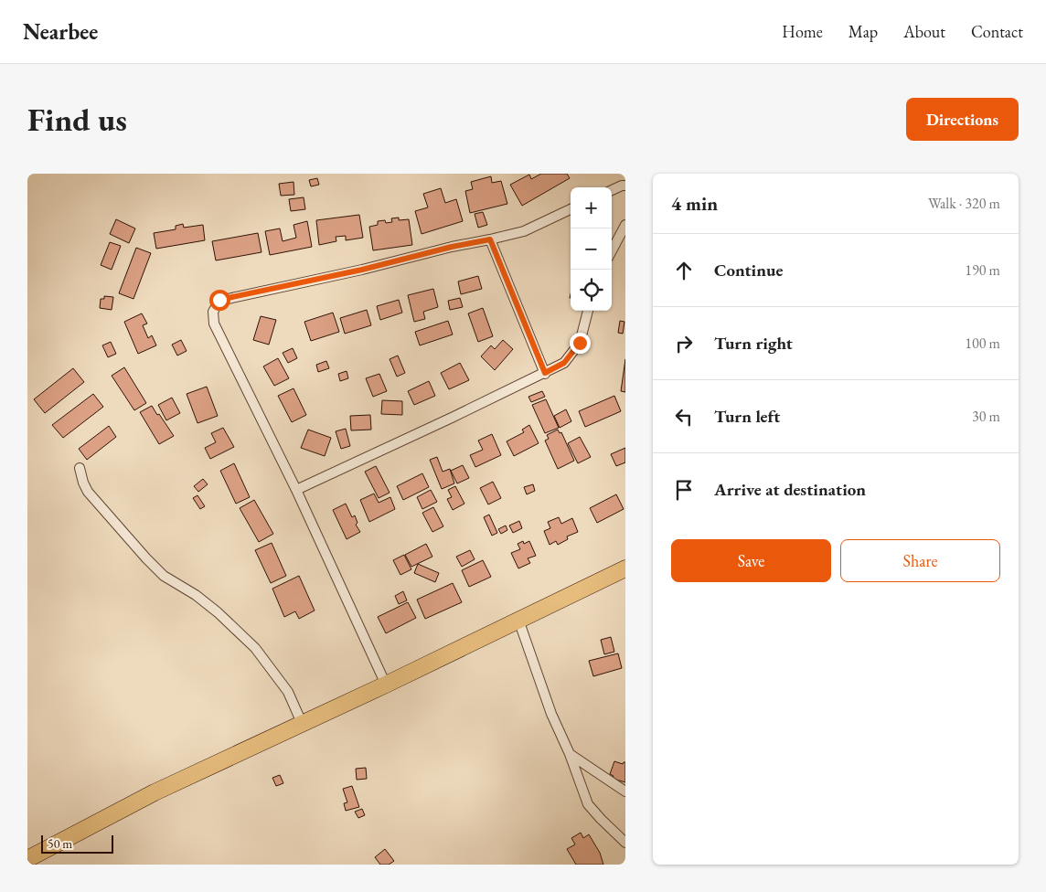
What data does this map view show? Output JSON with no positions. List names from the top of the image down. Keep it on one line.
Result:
{"scale_bar":"50 m","page":{"header":"Nearbee","nav":["Home","Map","About","Contact"],"buttons":["Directions",["Save","Share"]],"title":"Find us","heading":["4 min","Walk · 320 m"],"map_buttons":["+","−"],"list":[["Continue","190 m"],["Turn right","100 m"],["Turn left","30 m"],"Arrive at destination"],"scale":"50 m"}}
